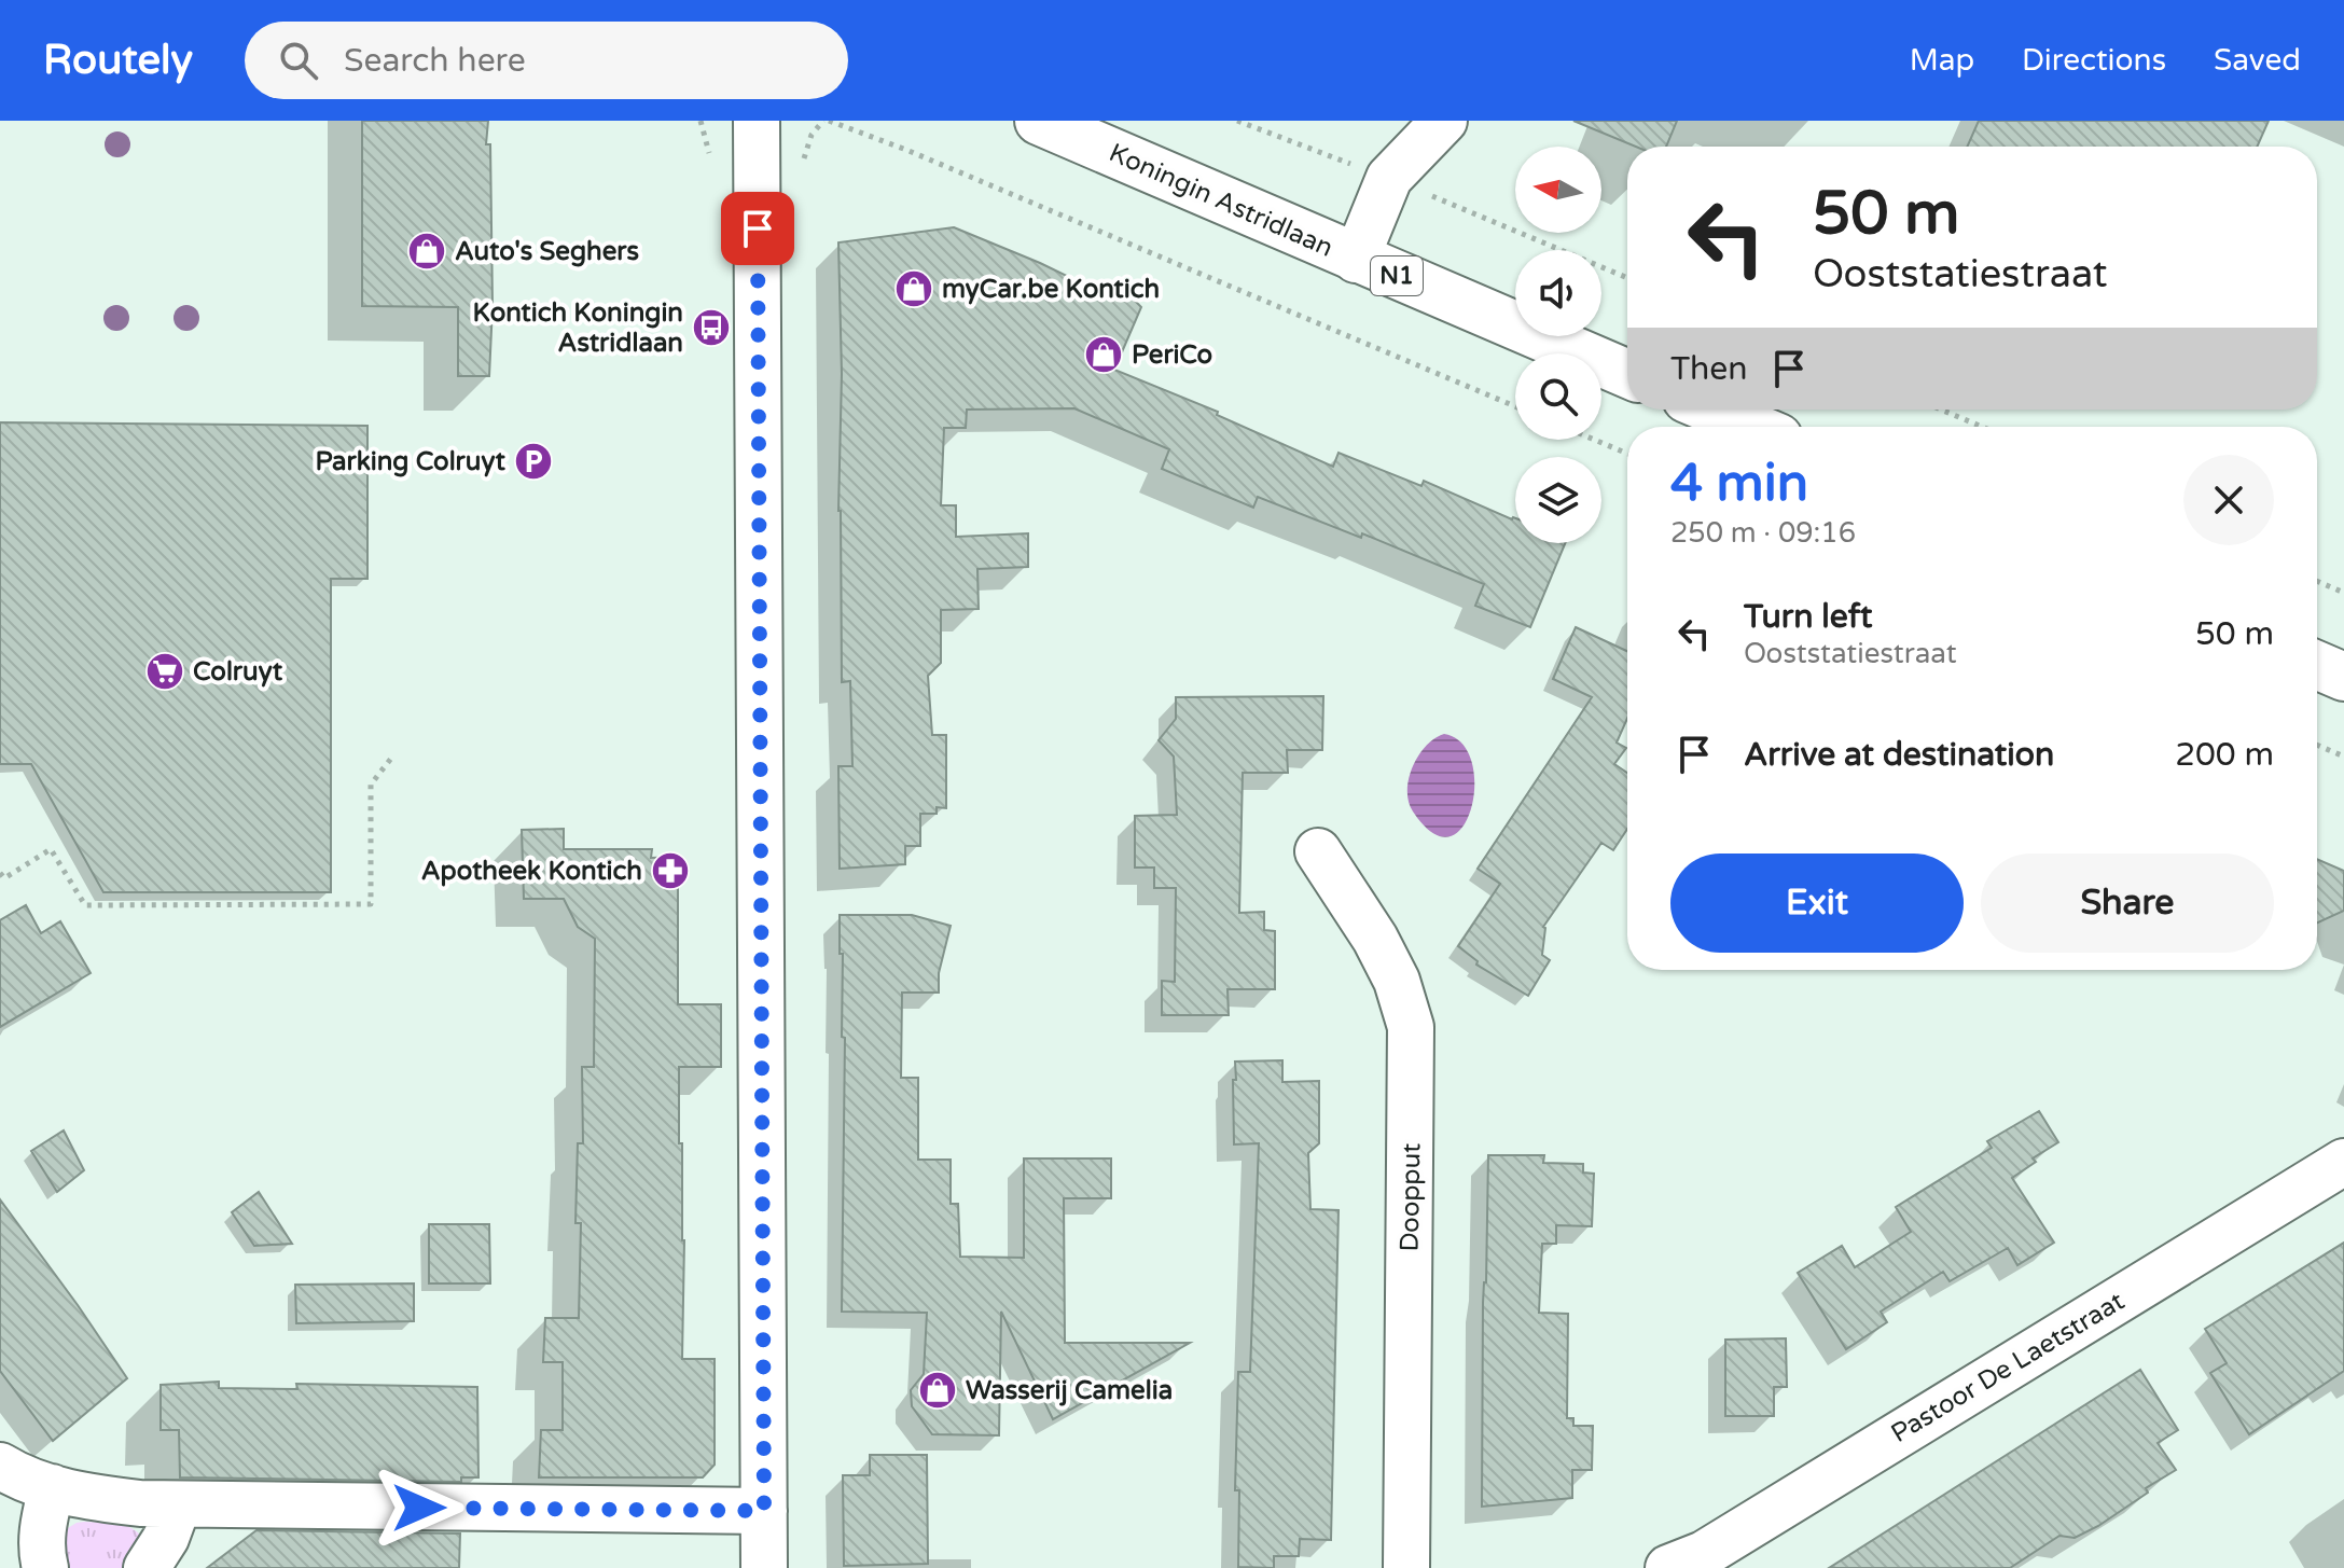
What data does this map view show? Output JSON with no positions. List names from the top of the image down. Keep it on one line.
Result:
{"streets":{"main road":["Koningin Astridlaan","N1"],"street":["Doopput","Pastoor De Laetstraat"]},"places":{"shop":["Auto's Seghers","myCar.be Kontich","PeriCo","Wasserij Camelia"],"bus stop":["Kontich Koningin Astridlaan"],"parking":["Parking Colruyt"],"supermarket":["Colruyt"],"pharmacy":["Apotheek Kontich"]},"north":"left","page":{"header":"Routely","search":"Search here","nav":["Map","Directions","Saved"],"turn":["50 m","Ooststatiestraat"],"then":"Then","heading":["4 min","250 m · 09:16"],"list":[{"name":"Turn left","note":"Ooststatiestraat","value":"50 m"},{"name":"Arrive at destination","value":"200 m"}],"buttons":["Exit","Share"]}}
